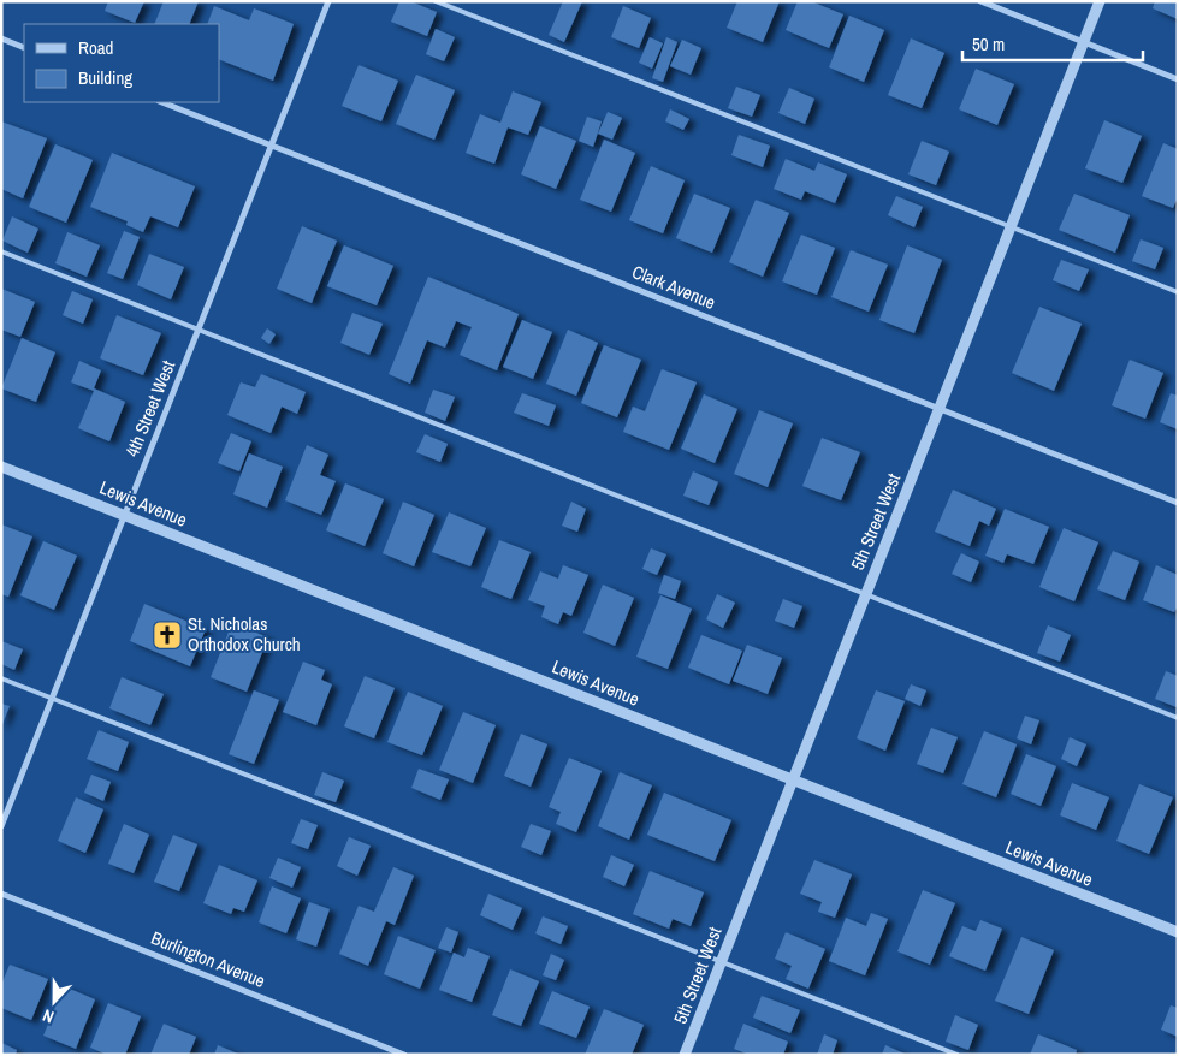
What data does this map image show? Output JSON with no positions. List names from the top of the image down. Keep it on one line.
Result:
{"streets":{"street":["Clark Avenue","4th Street West","Lewis Avenue","5th Street West","Burlington Avenue"]},"crossings":[["Clark Avenue","4th Street West"],["Clark Avenue","5th Street West"],["4th Street West","Lewis Avenue"],["Lewis Avenue","5th Street West"]],"places":{"church":["St. Nicholas Orthodox Church"]},"legend":["Road","Building"],"scale_bar":"50 m","north":"bottom"}
